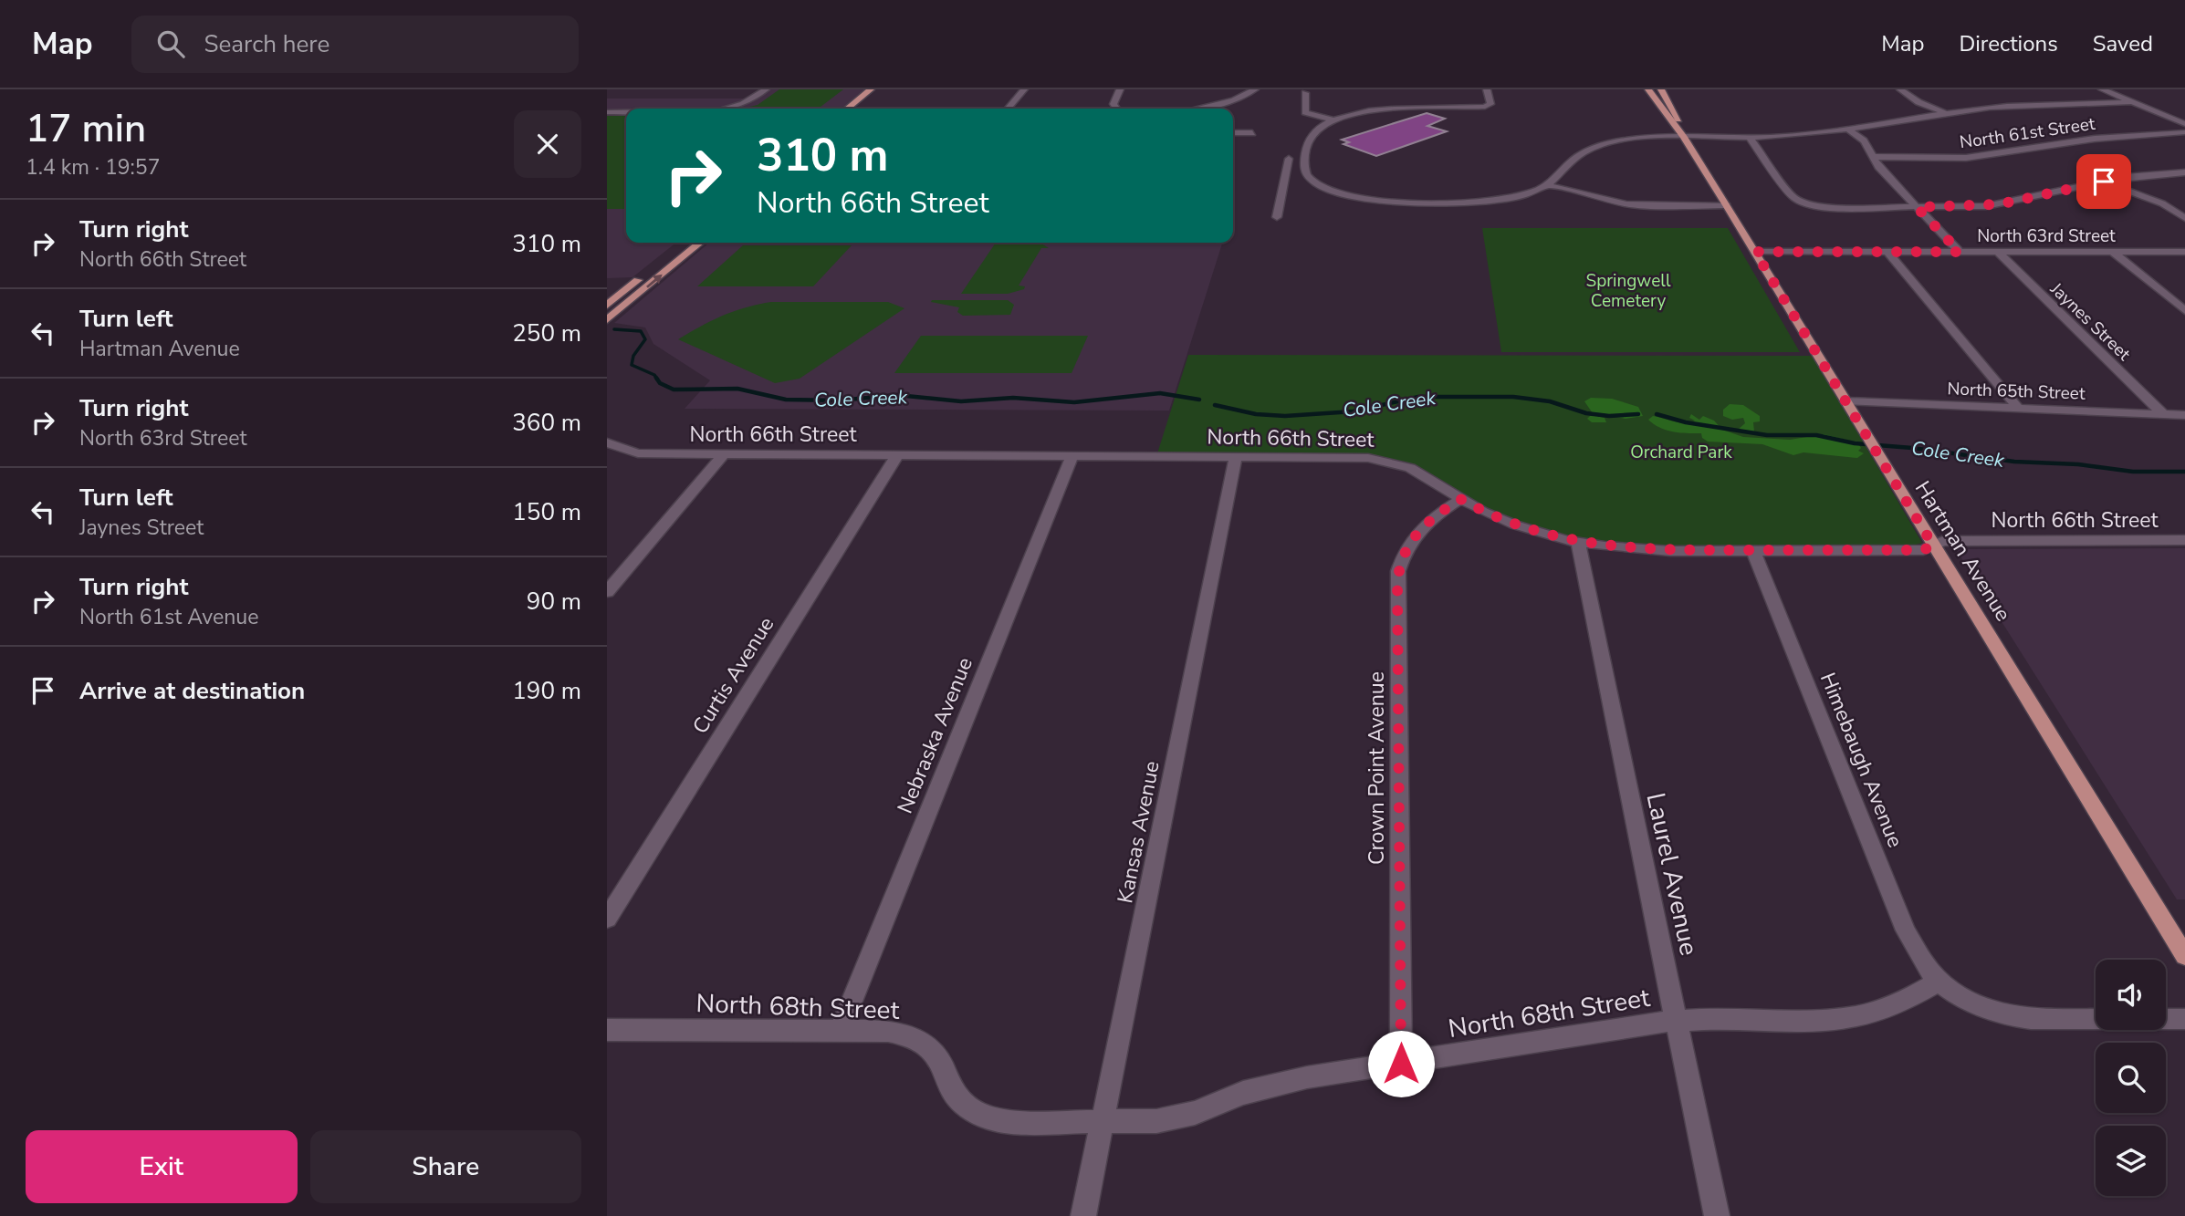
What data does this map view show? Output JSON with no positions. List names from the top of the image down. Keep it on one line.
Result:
{"streets":{"main road":["Hartman Avenue"],"street":["North 61st Street","North 63rd Street","Jaynes Street","North 65th Street","North 66th Street","Curtis Avenue","Nebraska Avenue","Himebaugh Avenue","Crown Point Avenue","Kansas Avenue","Laurel Avenue","North 68th Street"]},"crossings":[["North 63rd Street","Jaynes Street"],["North 63rd Street","Hartman Avenue"],["Jaynes Street","North 65th Street"],["North 65th Street","Hartman Avenue"],["North 66th Street","Hartman Avenue"],["North 66th Street","Curtis Avenue"],["North 66th Street","Nebraska Avenue"],["North 66th Street","Himebaugh Avenue"],["North 66th Street","Crown Point Avenue"],["North 66th Street","Kansas Avenue"],["North 66th Street","Laurel Avenue"],["Nebraska Avenue","North 68th Street"],["Himebaugh Avenue","North 68th Street"],["Crown Point Avenue","North 68th Street"],["Kansas Avenue","North 68th Street"],["Laurel Avenue","North 68th Street"]],"water":["Cole Creek"],"parks":["Springwell Cemetery","Orchard Park"],"page":{"header":"Map","search":"Search here","nav":["Map","Directions","Saved"],"heading":["17 min","1.4 km · 19:57"],"turn":["310 m","North 66th Street"],"list":[{"name":"Turn right","note":"North 66th Street","value":"310 m"},{"name":"Turn left","note":"Hartman Avenue","value":"250 m"},{"name":"Turn right","note":"North 63rd Street","value":"360 m"},{"name":"Turn left","note":"Jaynes Street","value":"150 m"},{"name":"Turn right","note":"North 61st Avenue","value":"90 m"},{"name":"Arrive at destination","value":"190 m"}],"buttons":["Exit","Share"]}}
